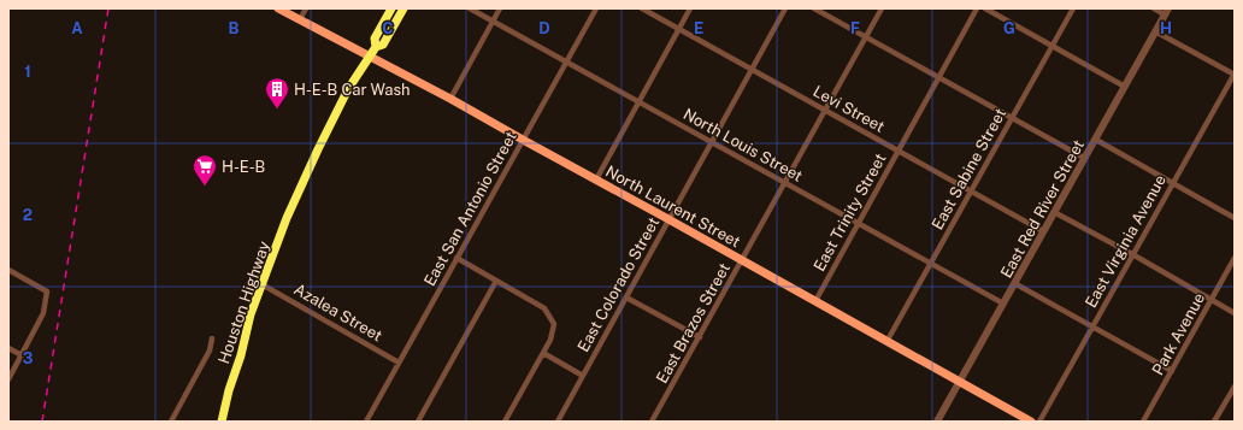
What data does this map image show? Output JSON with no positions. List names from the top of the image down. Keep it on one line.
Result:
{"streets":{"main road":["North Laurent Street","Houston Highway"],"street":["Levi Street","North Louis Street","East Sabine Street","East San Antonio Street","East Red River Street","East Trinity Street","East Virginia Avenue","East Colorado Street","Azalea Street","East Brazos Street","Park Avenue"]},"crossings":[["Levi Street","East Sabine Street"],["Levi Street","East Red River Street"],["Levi Street","East Trinity Street"],["Levi Street","East Colorado Street"],["Levi Street","East Brazos Street"],["North Louis Street","East Sabine Street"],["North Louis Street","East San Antonio Street"],["North Louis Street","East Red River Street"],["North Louis Street","East Trinity Street"],["North Louis Street","East Colorado Street"],["North Louis Street","East Brazos Street"],["East Sabine Street","North Laurent Street"],["North Laurent Street","East San Antonio Street"],["North Laurent Street","East Red River Street"],["North Laurent Street","East Trinity Street"],["North Laurent Street","East Colorado Street"],["North Laurent Street","Houston Highway"],["North Laurent Street","East Brazos Street"],["East San Antonio Street","Azalea Street"],["Houston Highway","Azalea Street"]],"places":{"building":["H-E-B Car Wash"],"supermarket":["H-E-B"]},"grid":{"columns":["A","B","C","D","E","F","G","H"],"rows":["1","2","3"]}}
